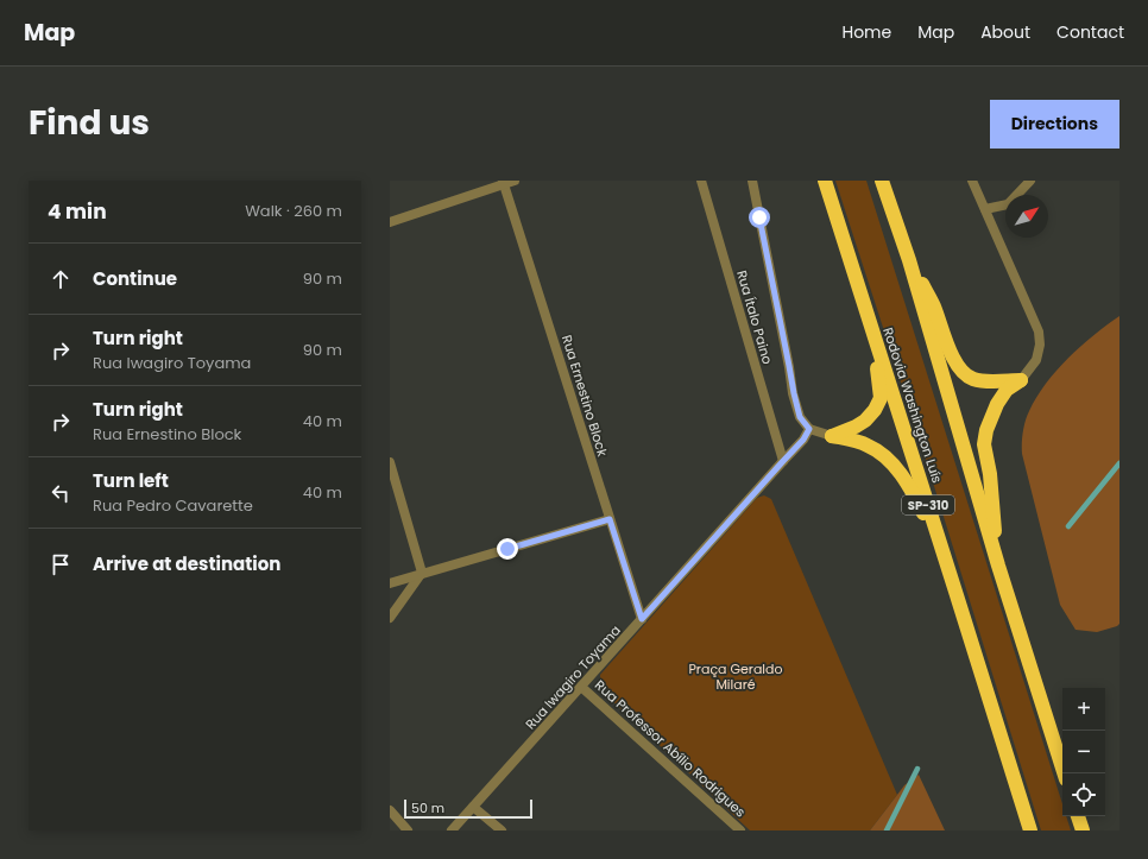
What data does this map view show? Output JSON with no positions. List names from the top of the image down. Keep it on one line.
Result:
{"streets":{"highway":["Rodovia Washington Luís","SP-310"],"street":["Rua Ítalo Paino","Rua Ernestino Block","Rua Iwagiro Toyama","Rua Professor Abílio Rodrigues"]},"crossings":[["Rua Ítalo Paino","Rua Iwagiro Toyama"],["Rua Ernestino Block","Rua Iwagiro Toyama"],["Rua Iwagiro Toyama","Rua Professor Abílio Rodrigues"]],"parks":["Praça Geraldo Milaré"],"scale_bar":"50 m","north":"top right","page":{"header":"Map","nav":["Home","Map","About","Contact"],"title":"Find us","buttons":"Directions","heading":["4 min","Walk · 260 m"],"list":[["Continue","90 m"],["Turn right","Rua Iwagiro Toyama","90 m"],["Turn right","Rua Ernestino Block","40 m"],["Turn left","Rua Pedro Cavarette","40 m"],"Arrive at destination"],"map_buttons":["+","−"],"scale":"50 m"}}
